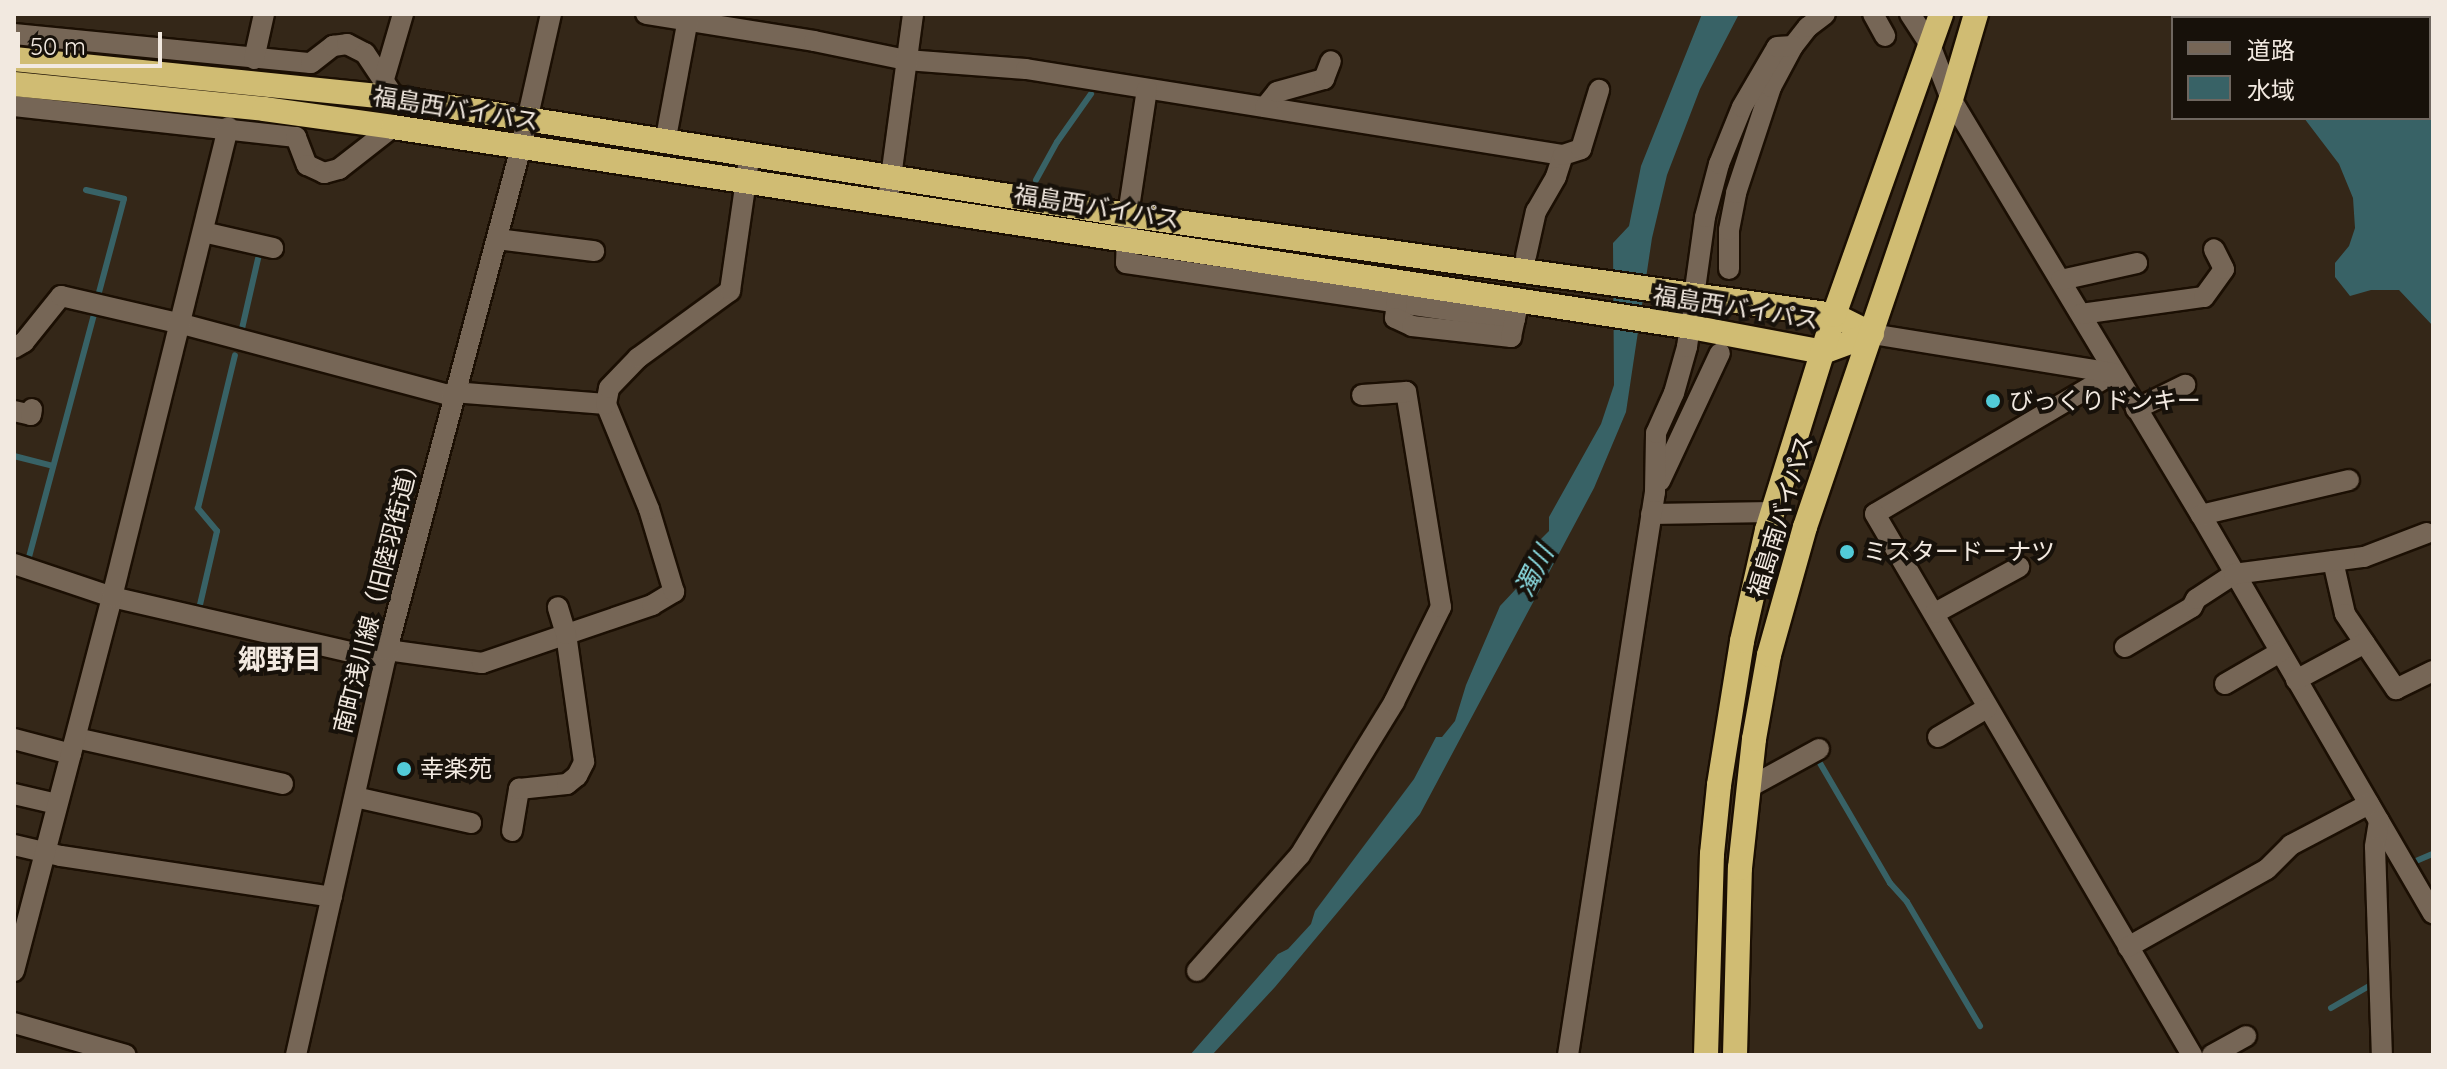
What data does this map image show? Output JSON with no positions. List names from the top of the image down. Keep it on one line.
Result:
{"streets":{"highway":["福島西バイパス","福島南バイパス"],"street":["南町浅川線（旧陸羽街道）"]},"crossings":[["福島西バイパス","福島南バイパス"],["福島西バイパス","南町浅川線（旧陸羽街道）"]],"districts":["郷野目"],"water":["濁川"],"places":["びっくりドンキー","ミスタードーナツ","幸楽苑"],"legend":["道路","水域"],"scale_bar":"50 m"}
